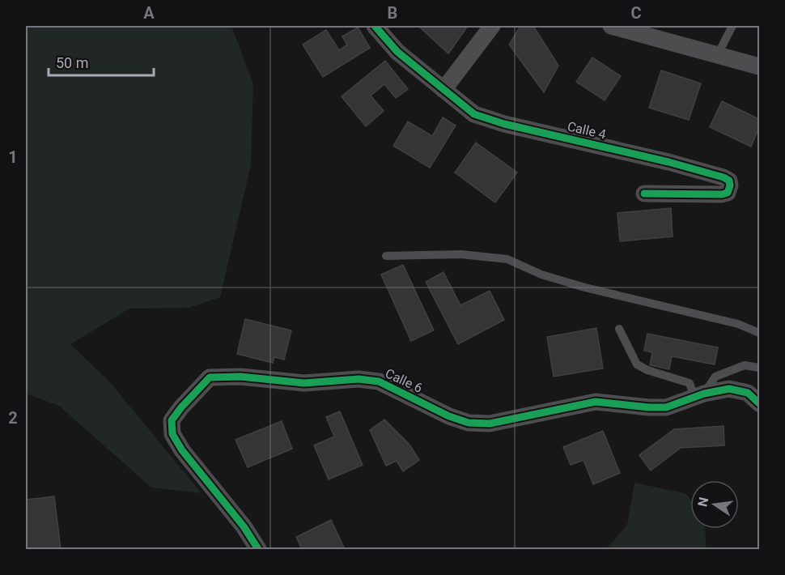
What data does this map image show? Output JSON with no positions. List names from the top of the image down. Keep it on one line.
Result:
{"streets":{"street":["Calle 4","Calle 6"]},"scale_bar":"50 m","north":"left","grid":{"columns":["A","B","C"],"rows":["1","2"]}}
